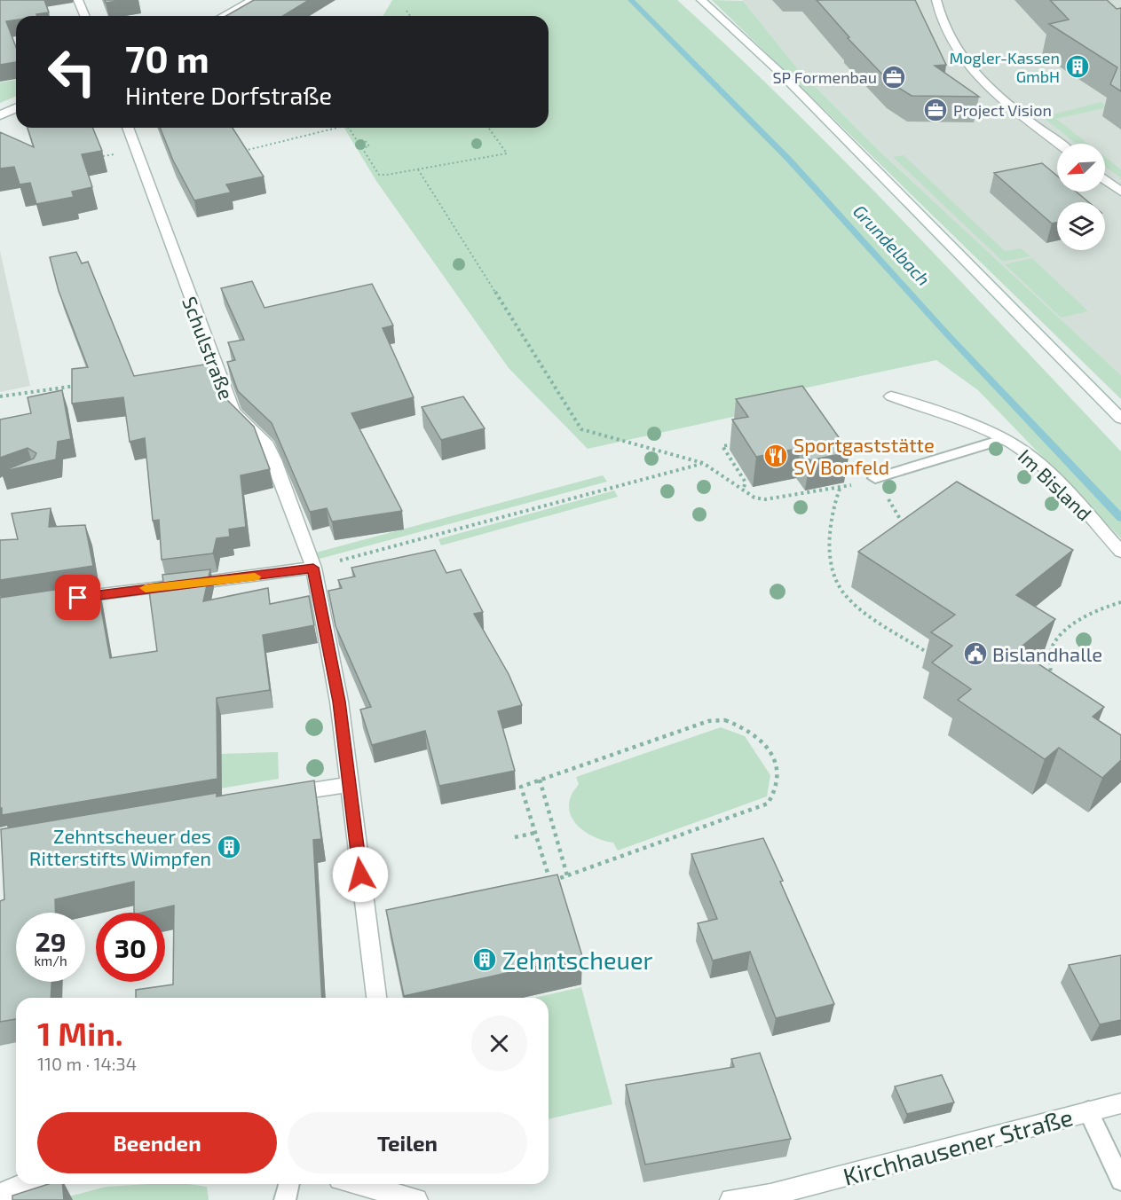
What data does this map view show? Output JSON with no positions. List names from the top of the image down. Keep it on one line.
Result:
{"streets":{"street":["Schulstraße","Im Bisland","Kirchhausener Straße"]},"water":["Grundelbach"],"places":{"building":["Mogler-Kassen GmbH","Zehntscheuer des Ritterstifts Wimpfen","Zehntscheuer"],"office":["SP Formenbau","Project Vision"],"restaurant":["Sportgaststätte SV Bonfeld"],"public building":["Bislandhalle"]},"north":"bottom left","page":{"turn":["70 m","Hintere Dorfstraße"],"speed":"29 km/h","limit":"30","heading":["1 Min.","110 m · 14:34"],"buttons":["Beenden","Teilen"]}}
